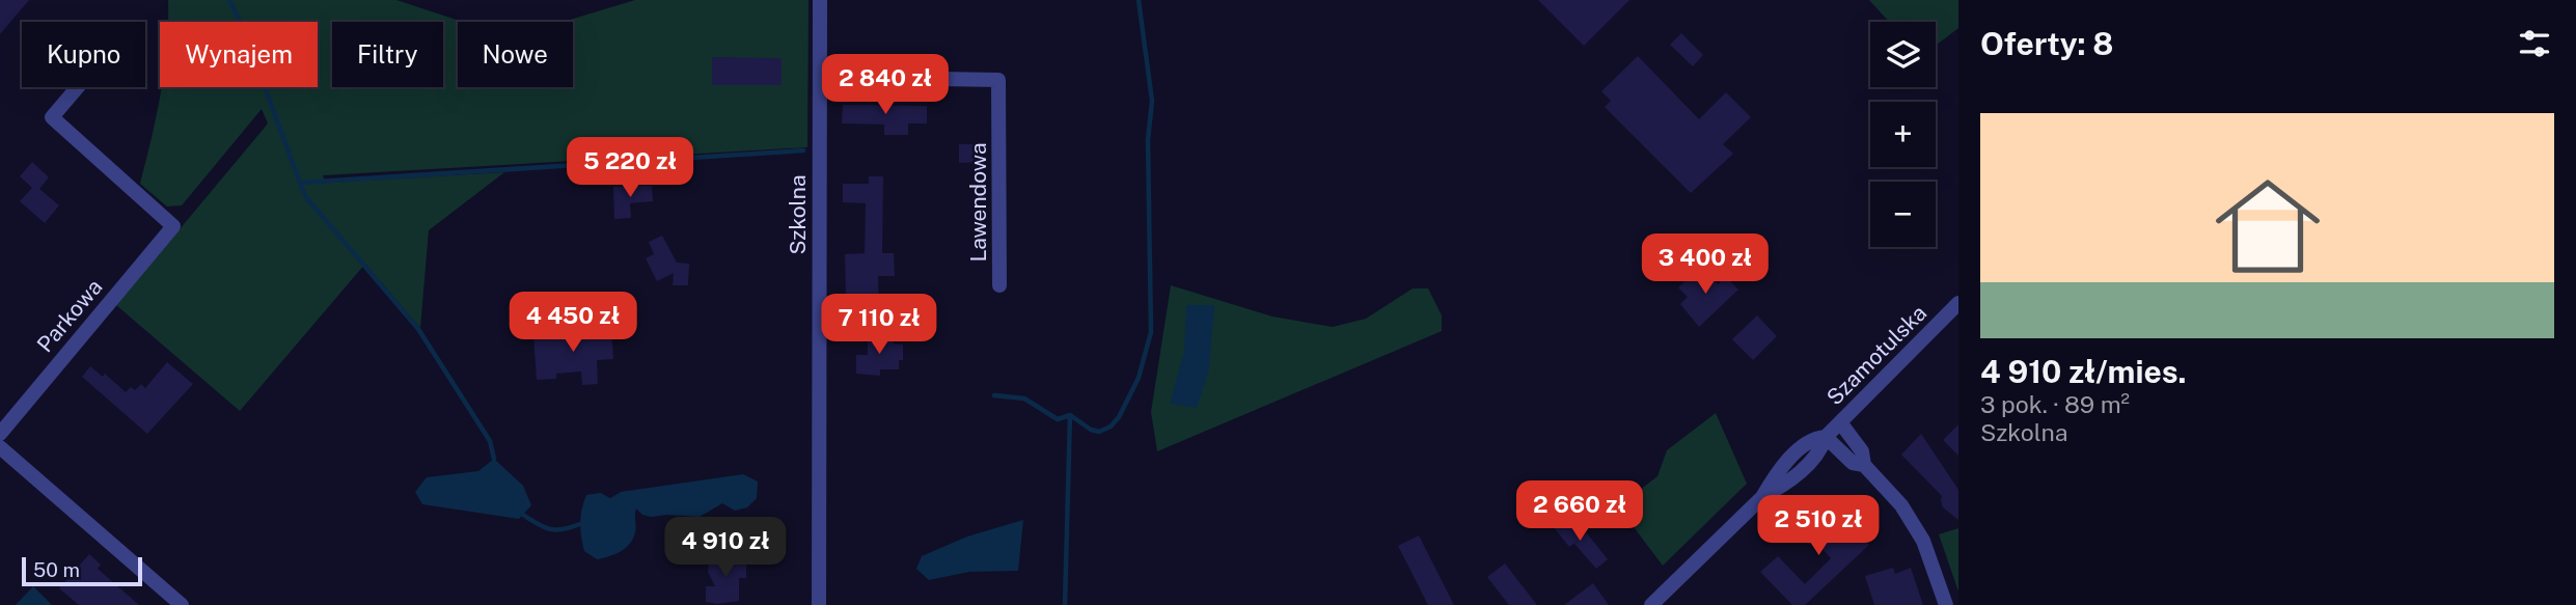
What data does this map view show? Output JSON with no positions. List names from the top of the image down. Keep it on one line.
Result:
{"streets":{"street":["Lawendowa","Szkolna","Parkowa","Szamotulska"]},"crossings":[["Lawendowa","Szkolna"]],"scale_bar":"50 m","page":{"heading":"Oferty: 8","map_buttons":["+","−"],"chip":["Kupno","Wynajem","Filtry","Nowe"],"price":["2 840 zł","5 220 zł","3 400 zł","4 450 zł","7 110 zł","2 660 zł","2 510 zł","4 910 zł"],"list":[{"name":"4 910 zł/mies.","note":"3 pok. · 89 m² · Szkolna"}],"scale":"50 m"}}
